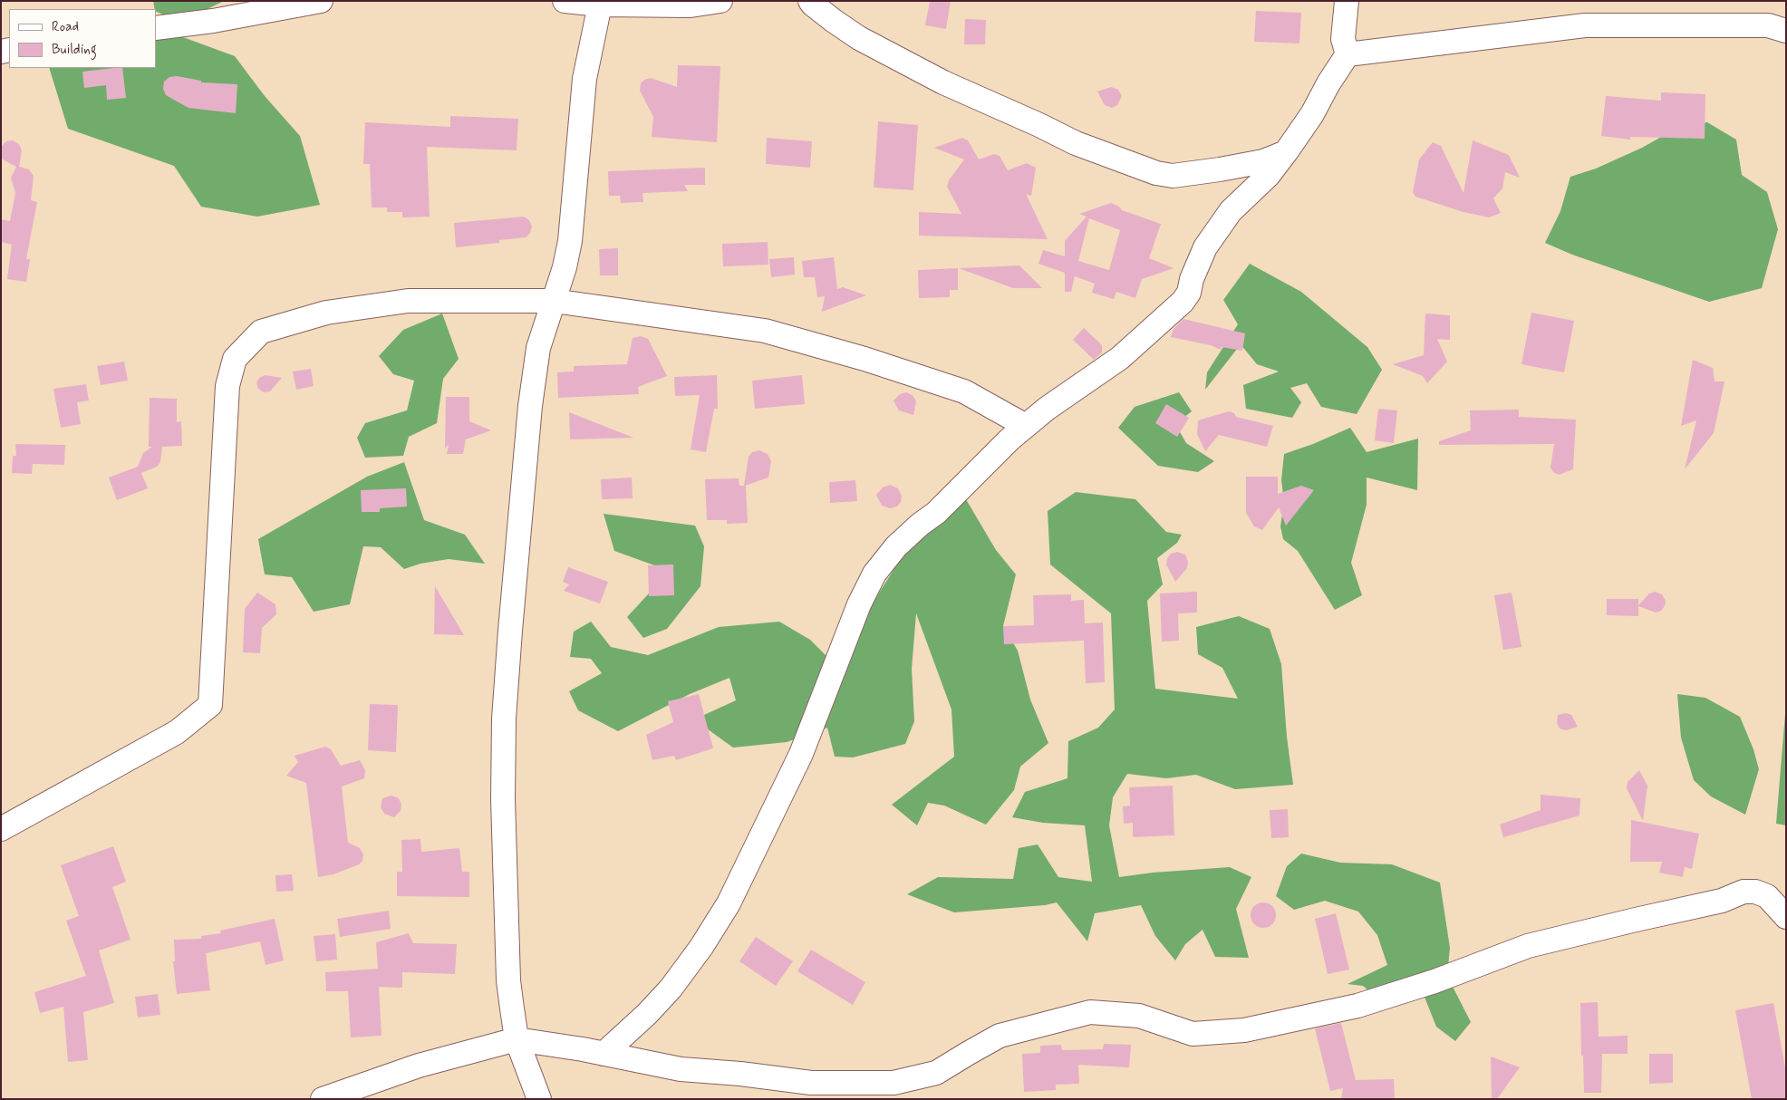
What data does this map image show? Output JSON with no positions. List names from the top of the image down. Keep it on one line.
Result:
{"legend":["Road","Building"]}
